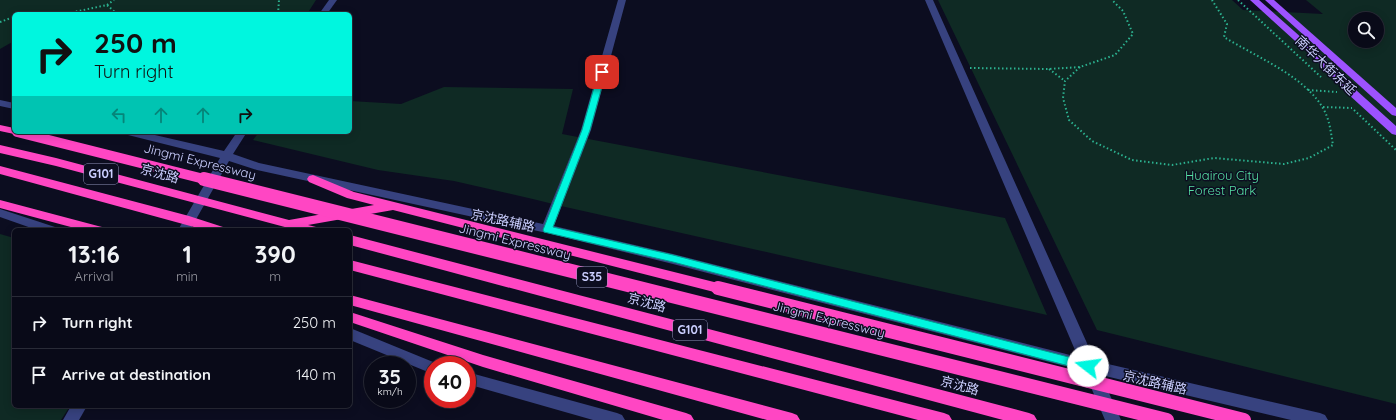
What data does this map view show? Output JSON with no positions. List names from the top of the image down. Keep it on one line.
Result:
{"streets":{"highway":["Jingmi Expressway","京沈路","G101","S35"],"main road":["南华大街东延"],"street":["京沈路辅路"]},"parks":["Huairou City Forest Park"],"page":{"turn":["250 m","Turn right"],"eta":["13:16","Arrival","1","min","390","m"],"list":[{"name":"Turn right","value":"250 m"},{"name":"Arrive at destination","value":"140 m"}],"speed":"35 km/h","limit":"40"}}
